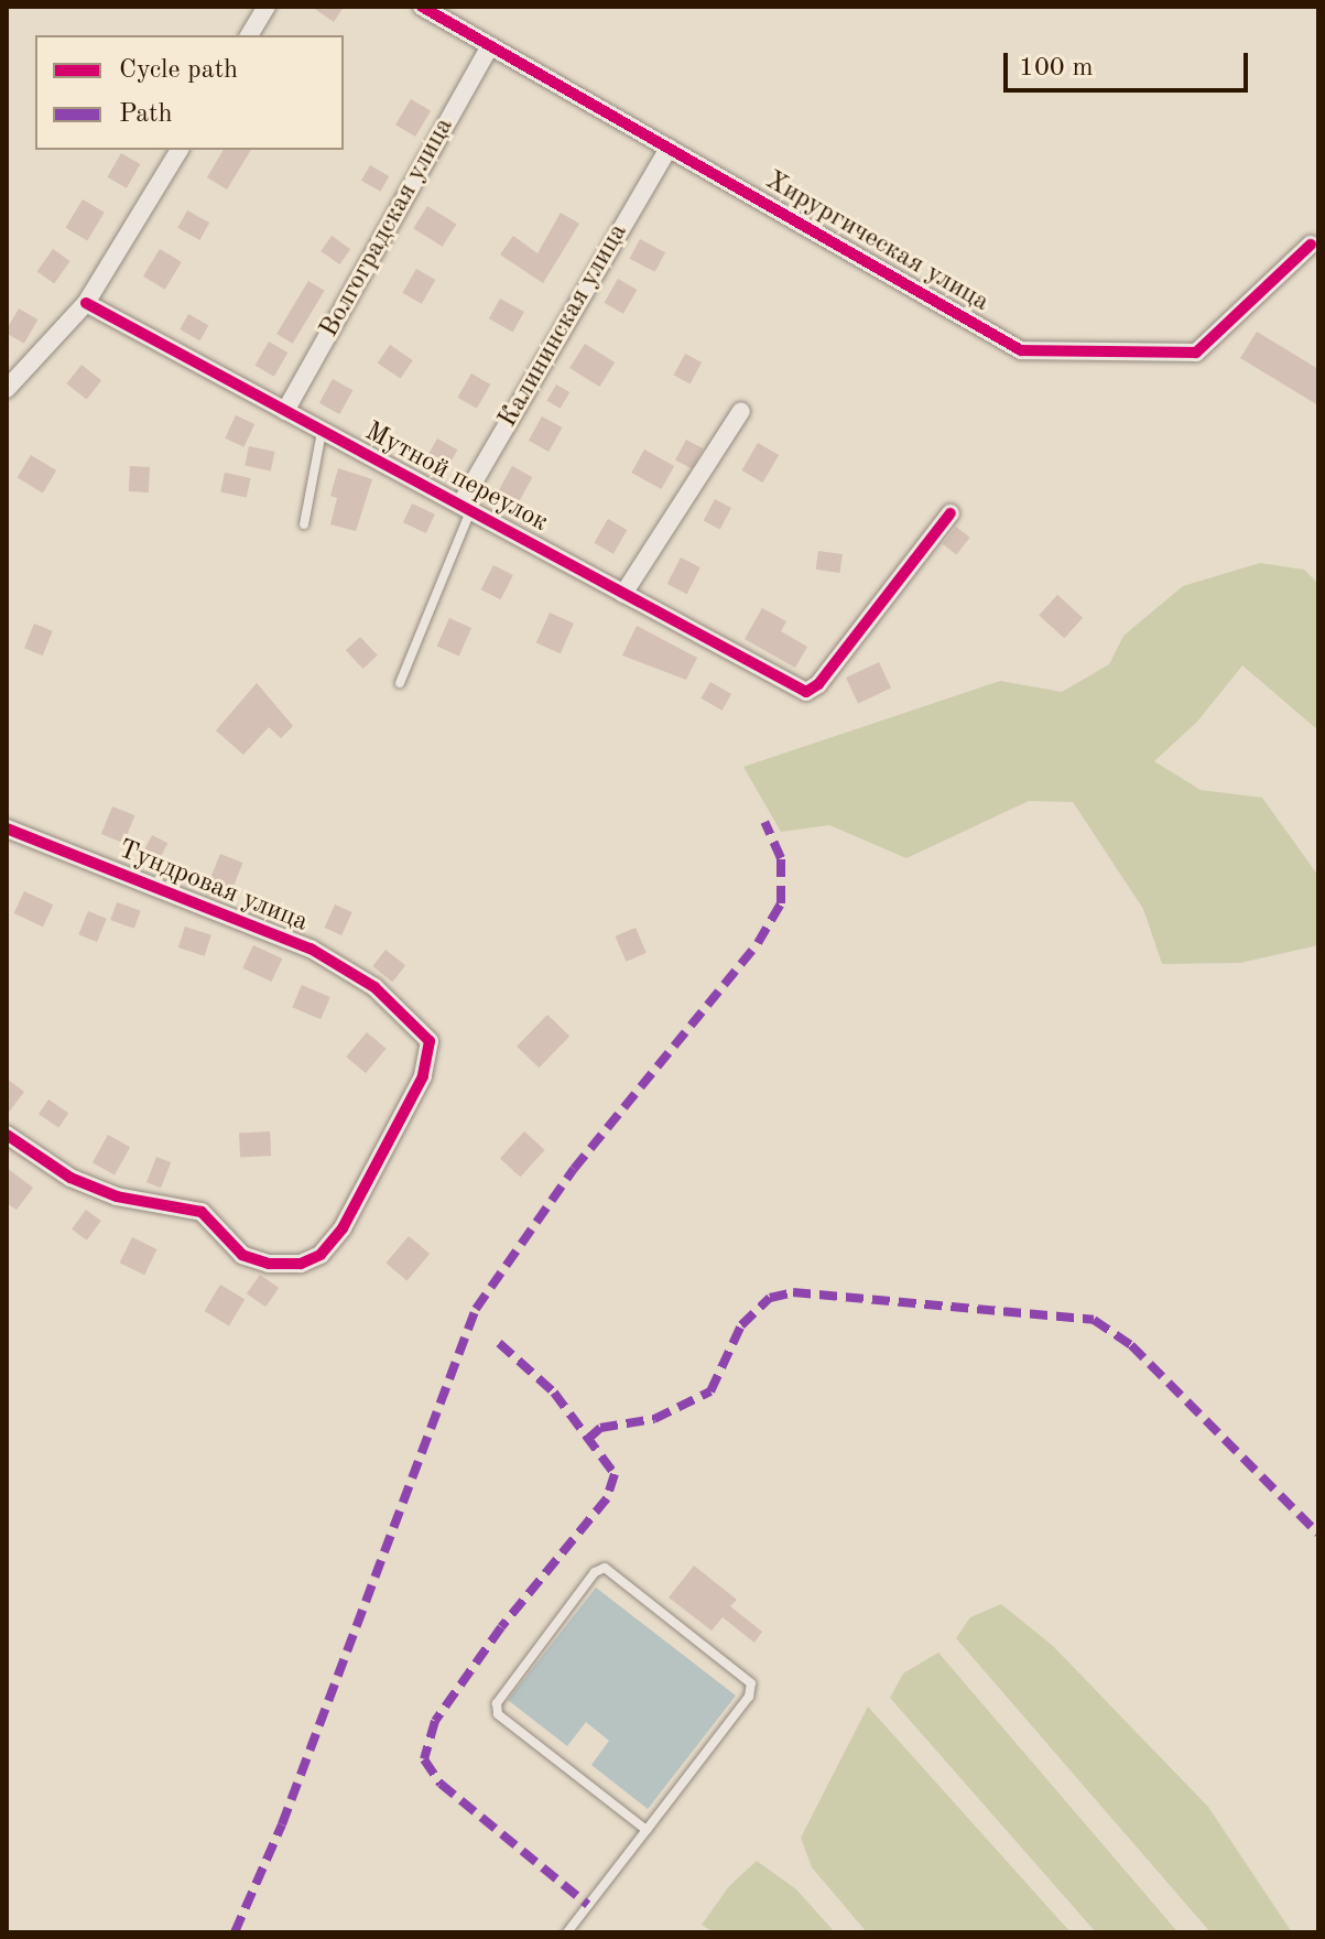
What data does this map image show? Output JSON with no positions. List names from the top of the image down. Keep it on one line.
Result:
{"streets":{"street":["Волгоградская улица","Хирургическая улица","Калининская улица","Мутной переулок","Тундровая улица"]},"crossings":[["Волгоградская улица","Хирургическая улица"],["Волгоградская улица","Мутной переулок"],["Хирургическая улица","Калининская улица"],["Калининская улица","Мутной переулок"]],"legend":["Cycle path","Path"],"scale_bar":"100 m"}
